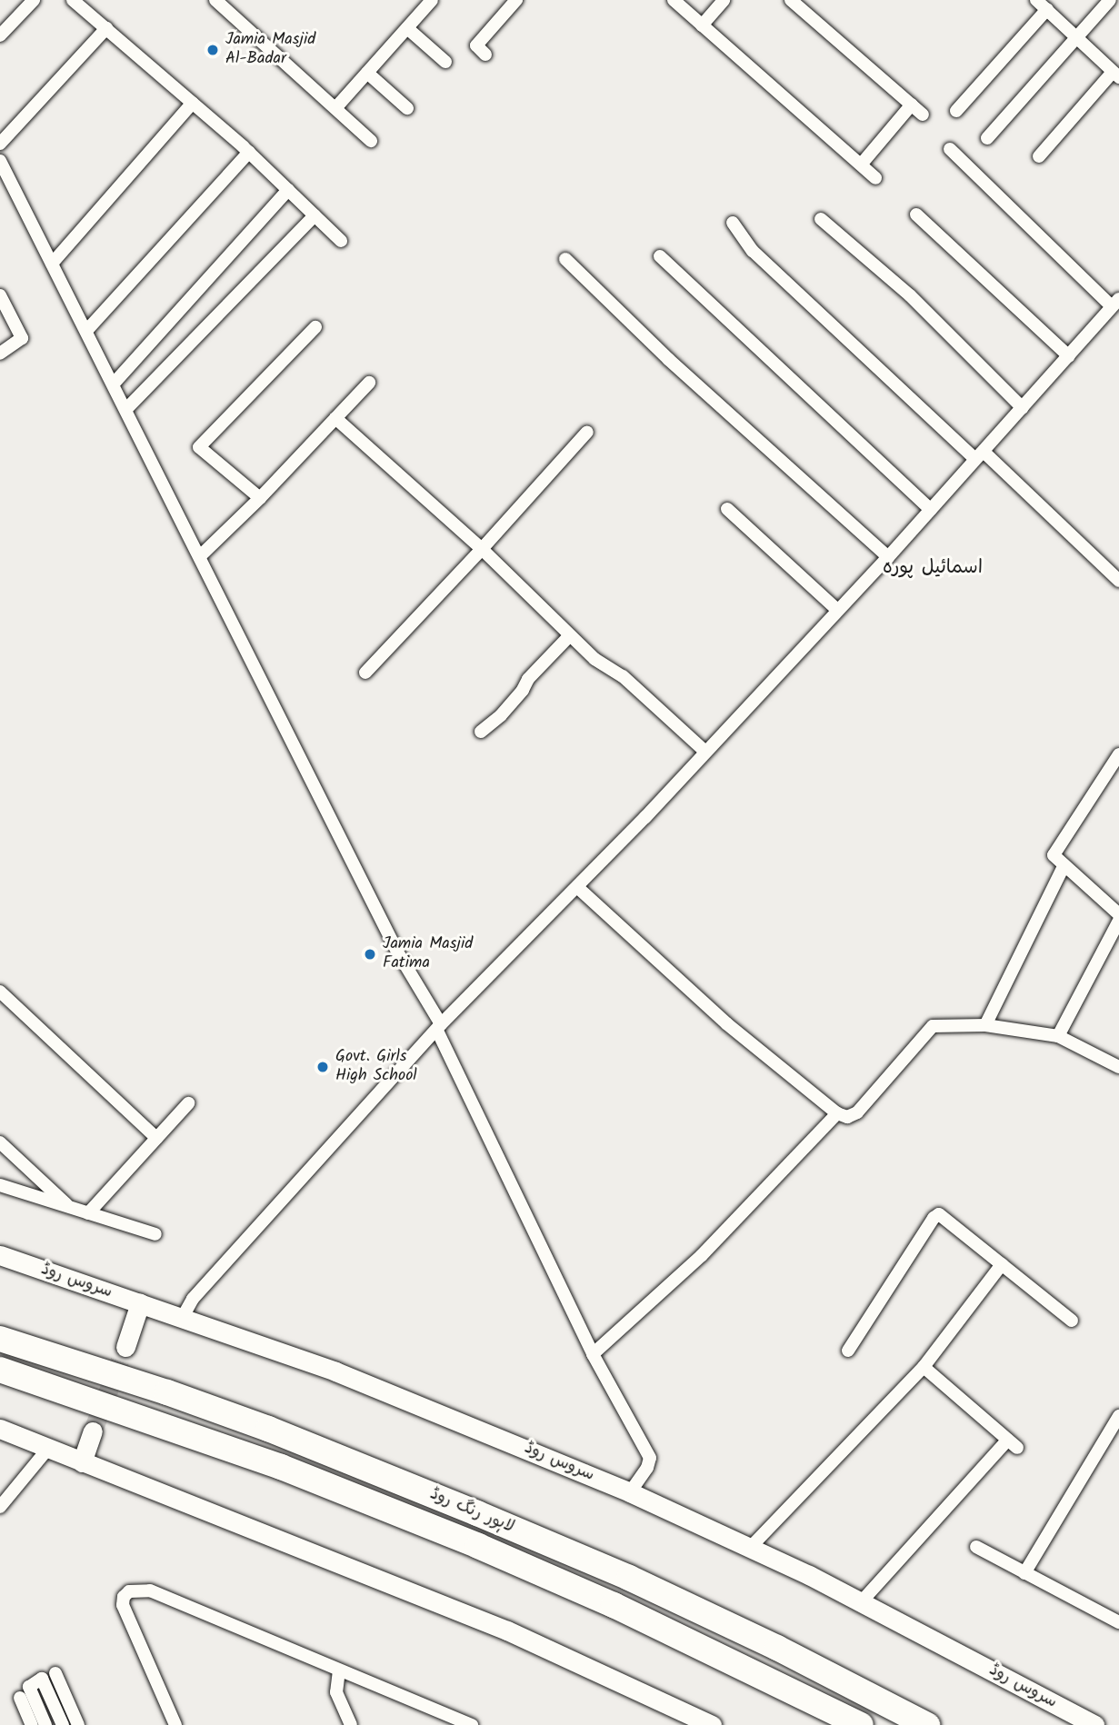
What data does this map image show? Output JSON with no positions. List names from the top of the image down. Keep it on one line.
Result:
{"streets":{"highway":["لاہور رنگ روڈ"],"street":["سروس روڈ"]},"districts":["اسمائیل پورہ"],"places":["Jamia Masjid Al-Badar","Jamia Masjid Fatima","Govt. Girls High School"]}
